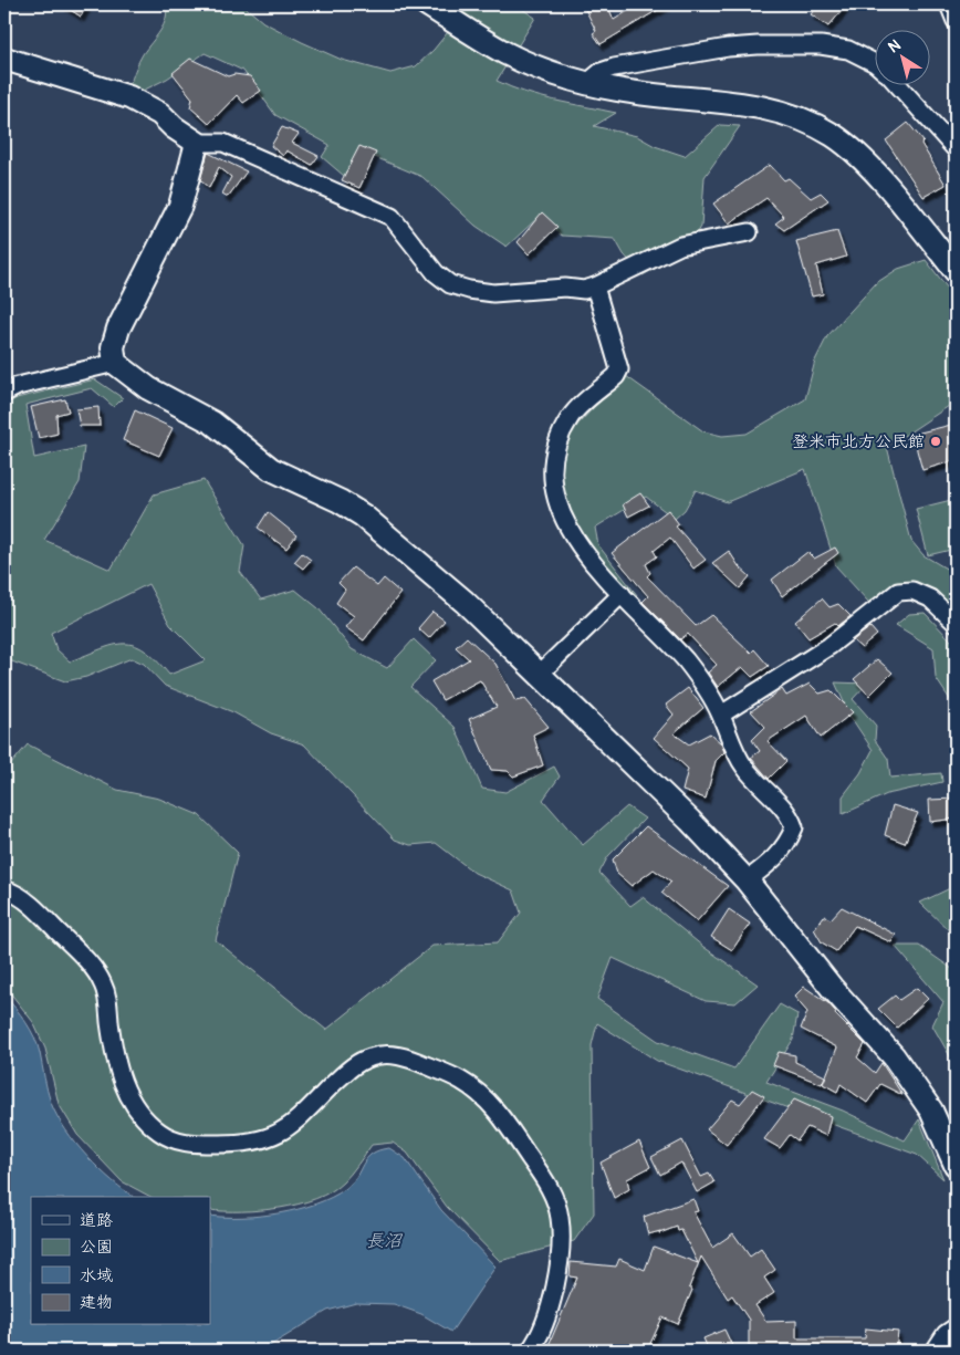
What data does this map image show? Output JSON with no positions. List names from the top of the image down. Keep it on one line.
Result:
{"water":["長沼"],"places":["登米市北方公民館"],"legend":["道路","公園","水域","建物"],"north":"top left"}
